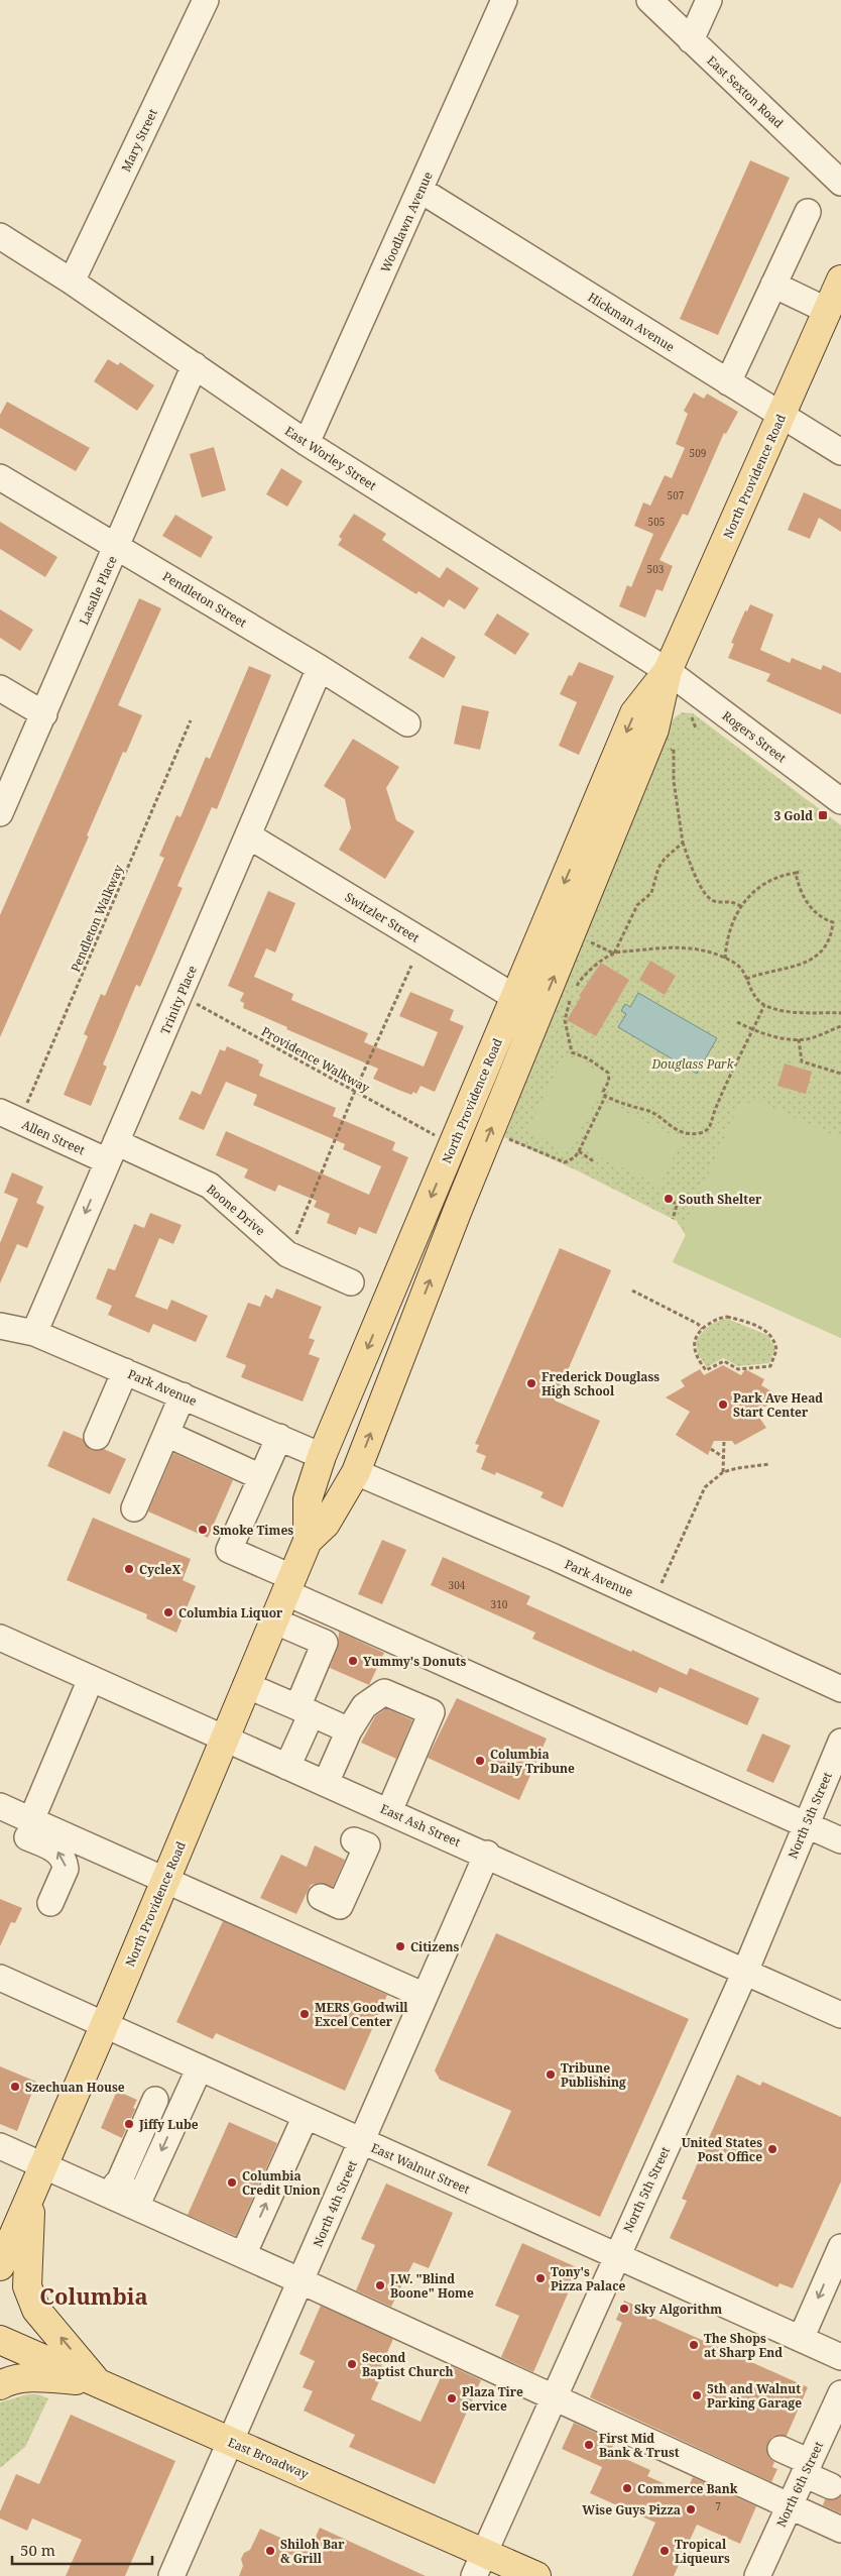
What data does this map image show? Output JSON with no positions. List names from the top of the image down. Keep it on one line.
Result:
{"streets":{"main road":["North Providence Road","East Broadway"],"street":["East Sexton Road","Mary Street","Woodlawn Avenue","Hickman Avenue","East Worley Street","Lasalle Place","Pendleton Street","Rogers Street","Switzler Street","Trinity Place","Allen Street","Boone Drive","Park Avenue","North 5th Street","East Ash Street","East Walnut Street","North 4th Street","North 6th Street"],"path":["Pendleton Walkway","Providence Walkway"]},"crossings":[["Mary Street","East Worley Street"],["Woodlawn Avenue","Hickman Avenue"],["Woodlawn Avenue","East Worley Street"],["Hickman Avenue","North Providence Road"],["East Worley Street","North Providence Road"],["East Worley Street","Lasalle Place"],["East Worley Street","Rogers Street"],["North Providence Road","Rogers Street"],["North Providence Road","Switzler Street"],["North Providence Road","Park Avenue"],["North Providence Road","East Ash Street"],["North Providence Road","East Walnut Street"],["Lasalle Place","Pendleton Street"],["Pendleton Street","Trinity Place"],["Switzler Street","Trinity Place"],["Pendleton Walkway","Allen Street"],["Trinity Place","Providence Walkway"],["Trinity Place","Allen Street"],["Trinity Place","Boone Drive"],["Trinity Place","Park Avenue"],["Allen Street","Boone Drive"],["North 5th Street","East Ash Street"],["North 5th Street","East Walnut Street"],["North 5th Street","East Broadway"],["East Ash Street","North 4th Street"],["East Walnut Street","North 4th Street"],["North 4th Street","East Broadway"]],"districts":["Columbia"],"parks":["Douglass Park"],"places":{"transit":["3 Gold"],"other":["South Shelter","Frederick Douglass High School","Park Ave Head Start Center","Smoke Times","CycleX","Columbia Liquor","Yummy's Donuts","Columbia Daily Tribune","Citizens","MERS Goodwill Excel Center","Tribune Publishing","Szechuan House","Jiffy Lube","United States Post Office","Columbia Credit Union","Tony's Pizza Palace","J.W. \"Blind Boone\" Home","Sky Algorithm","The Shops at Sharp End","Second Baptist Church","5th and Walnut Parking Garage","Plaza Tire Service","First Mid Bank & Trust","Commerce Bank","Wise Guys Pizza","Shiloh Bar & Grill","Tropical Liqueurs"]},"house_numbers":["509","507","505","503","304","310","7"],"scale_bar":"50 m"}
